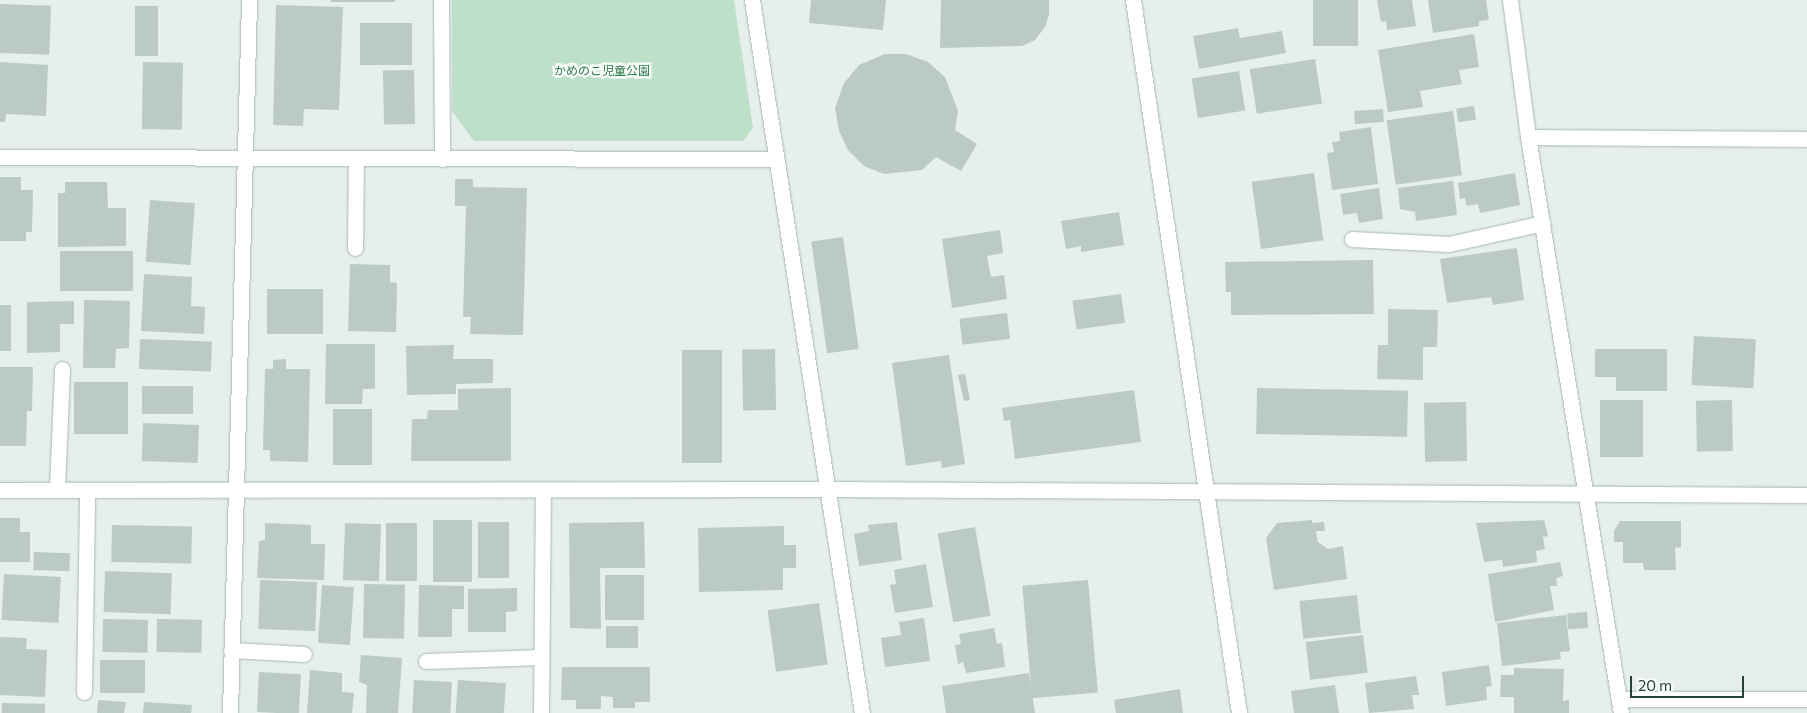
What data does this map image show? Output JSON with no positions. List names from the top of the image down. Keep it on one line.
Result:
{"parks":["かめのこ児童公園"],"scale_bar":"20 m"}
